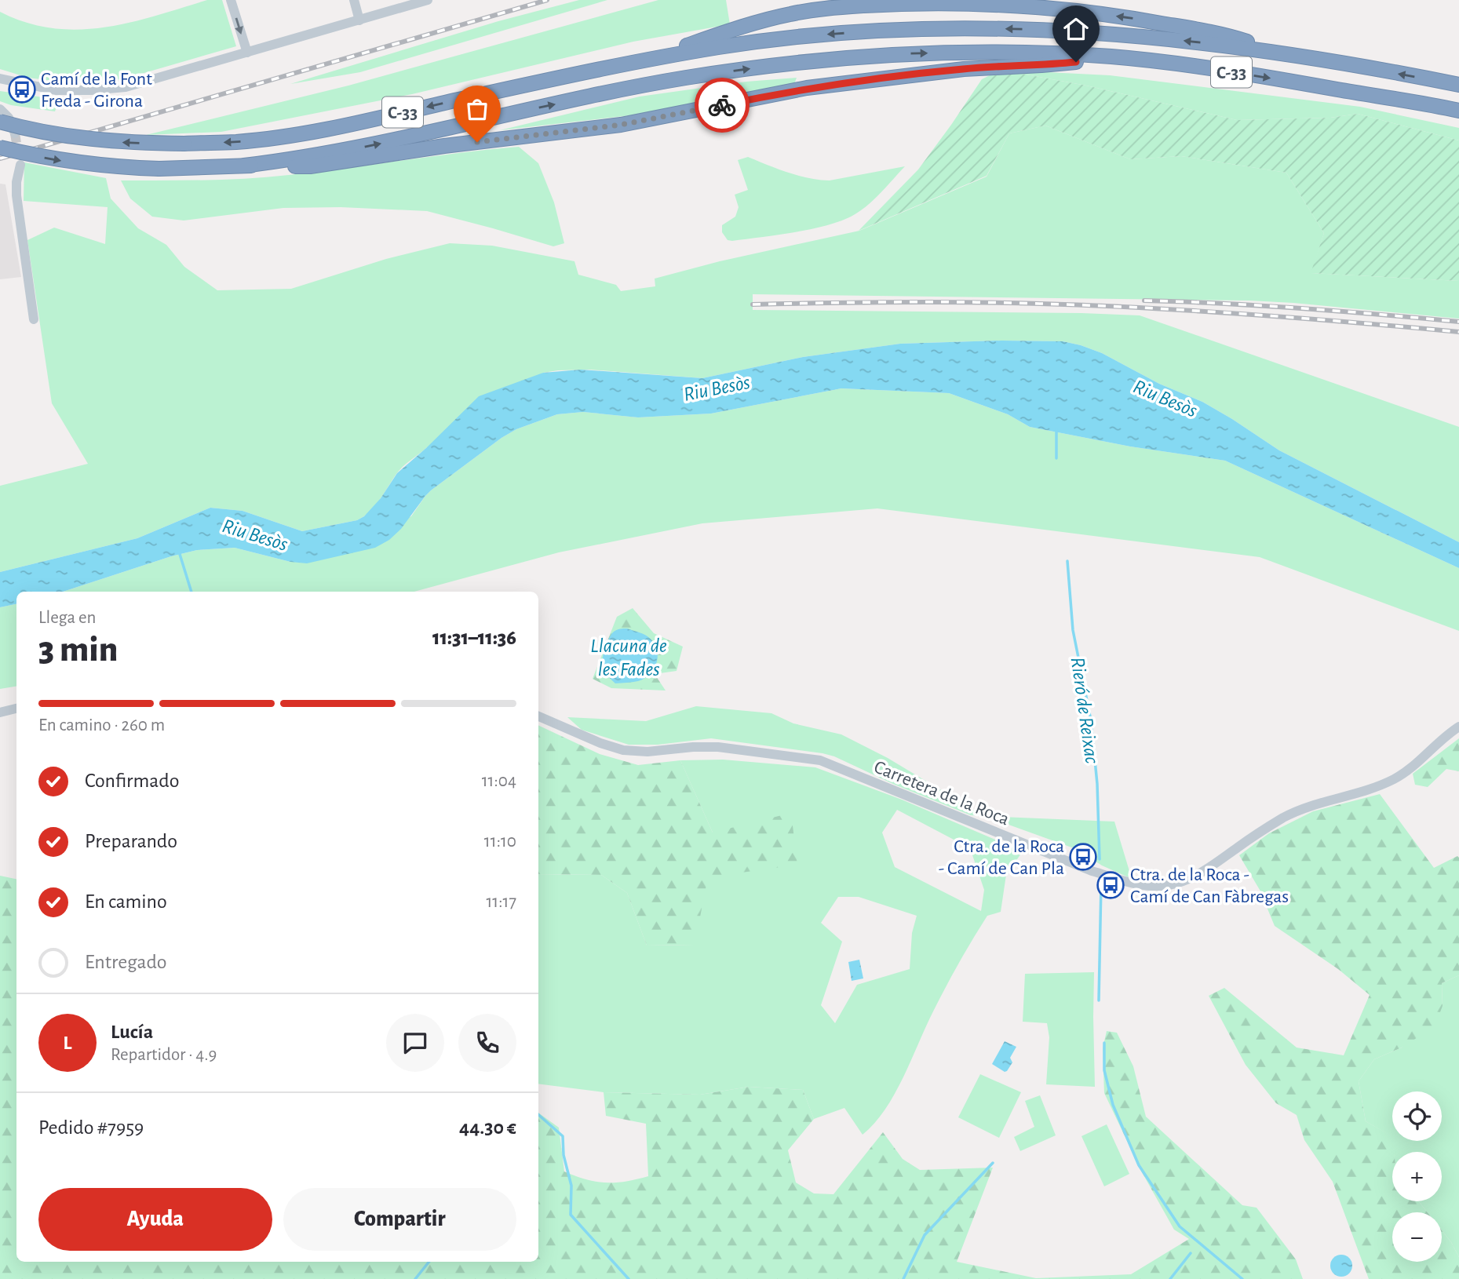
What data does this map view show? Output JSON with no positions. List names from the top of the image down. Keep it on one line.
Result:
{"streets":{"highway":["C-33"],"street":["Carretera de la Roca"]},"water":["Riu Besòs","Llacuna de les Fades","Rieró de Reixac"],"places":{"bus stop":["Camí de la Font Freda - Girona","Ctra. de la Roca - Camí de Can Pla","Ctra. de la Roca - Camí de Can Fàbregas"]},"page":{"heading":["3 min","Llega en","11:31–11:36"],"panel":["Lucía","Repartidor · 4.9","Pedido #7959","44.30 €"],"bar":"En camino · 260 m","list":[["Confirmado","11:04"],["Preparando","11:10"],["En camino","11:17"],"Entregado"],"round":"L","map_buttons":["+","−"],"buttons":["Ayuda","Compartir"]}}
